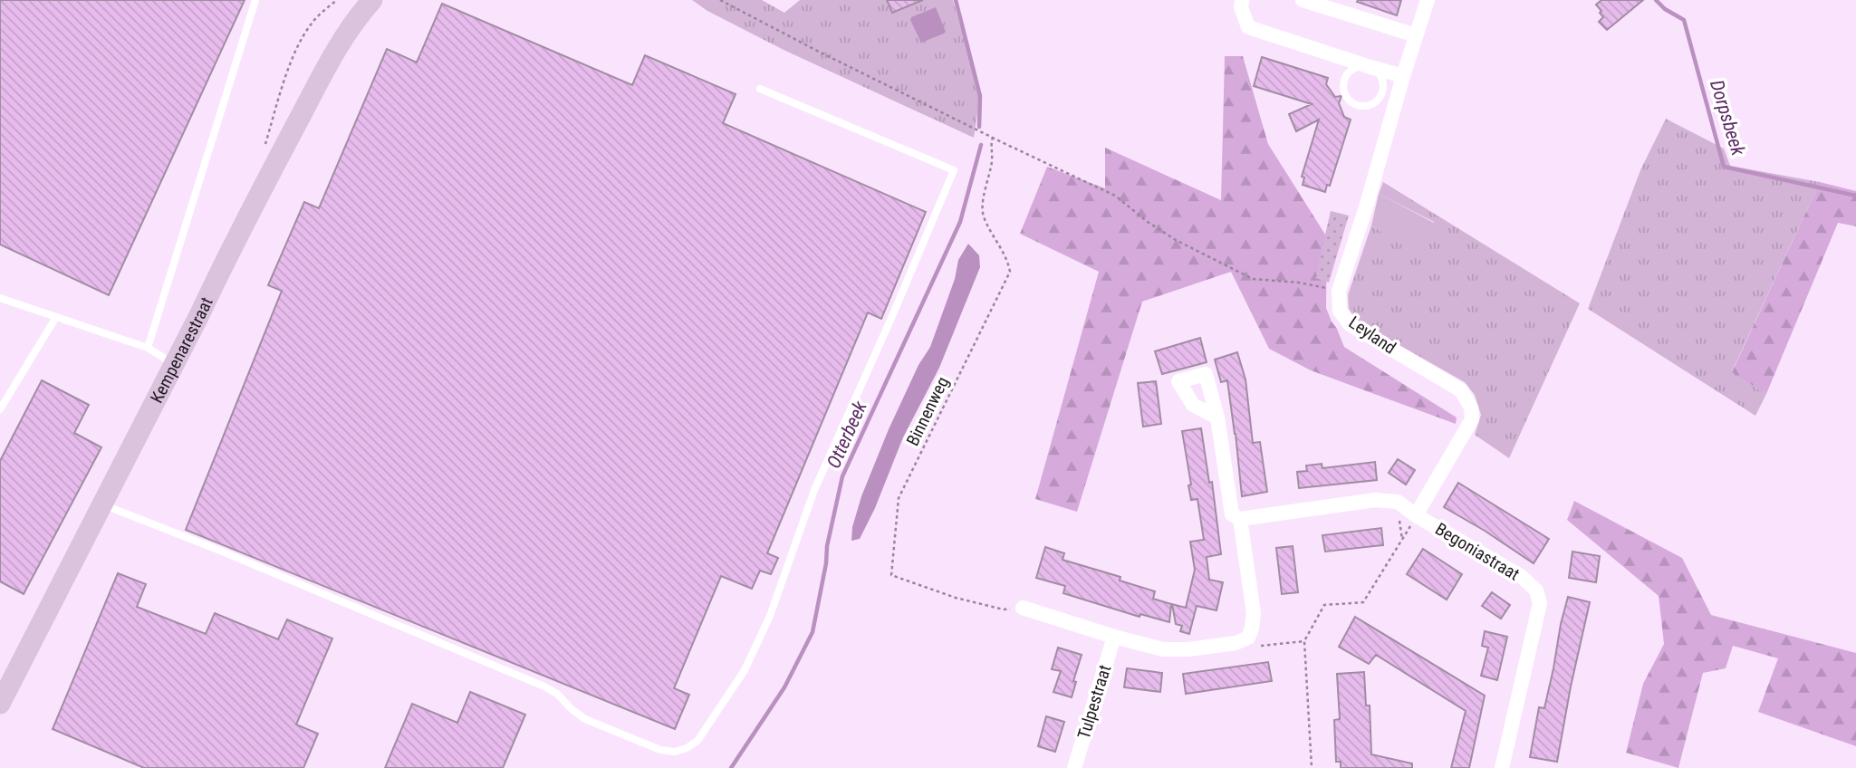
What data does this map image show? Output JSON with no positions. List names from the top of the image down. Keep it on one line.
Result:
{"streets":{"street":["Leyland","Kempenarestraat","Begoniastraat","Tulpestraat"],"path":["Binnenweg"]},"crossings":[["Leyland","Begoniastraat"]],"water":["Dorpsbeek","Otterbeek"]}
